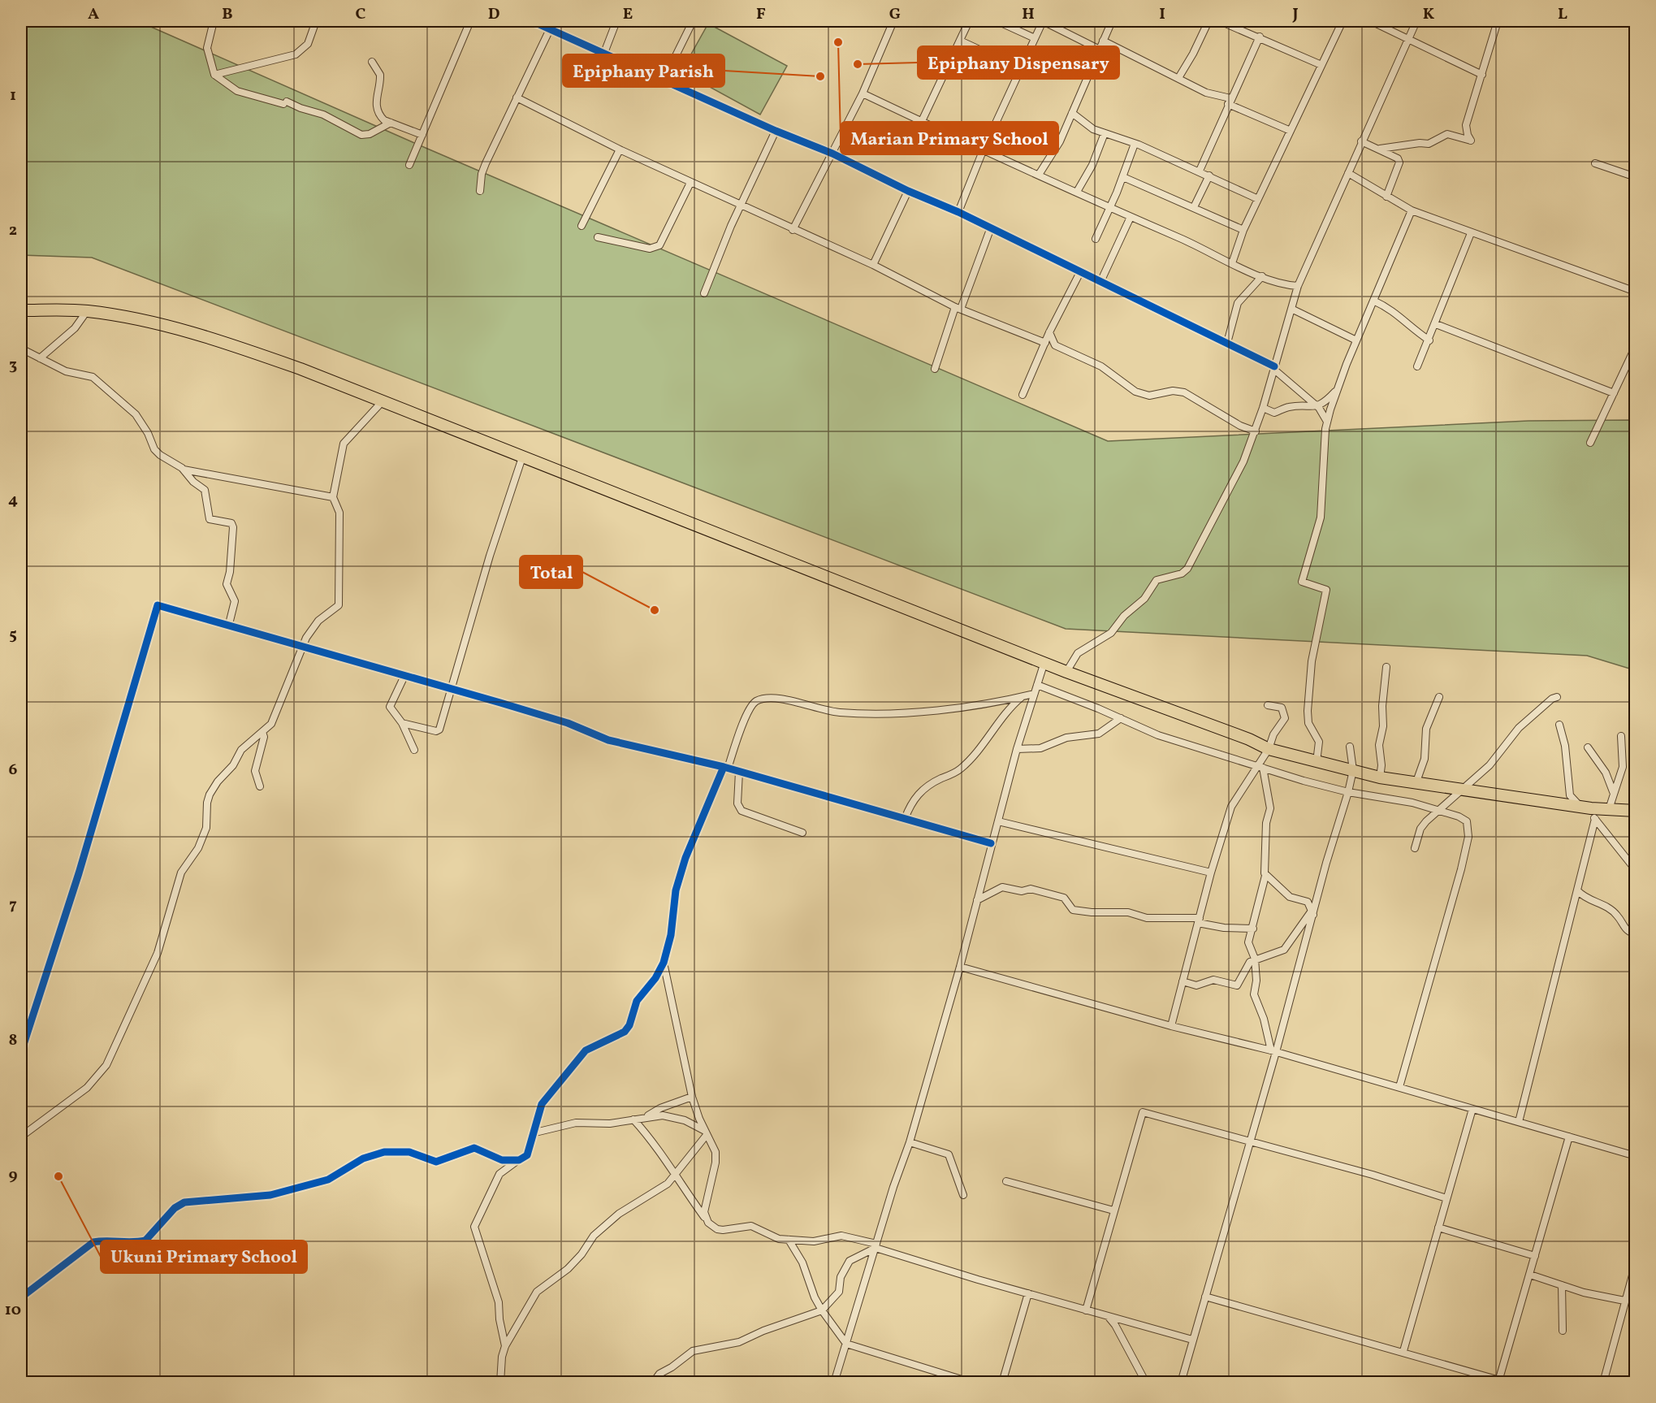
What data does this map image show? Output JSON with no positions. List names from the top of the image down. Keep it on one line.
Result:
{"places":["Marian Primary School","Epiphany Dispensary","Epiphany Parish","Total","Ukuni Primary School"],"grid":{"columns":["A","B","C","D","E","F","G","H","I","J","K","L"],"rows":["1","2","3","4","5","6","7","8","9","10"]}}
